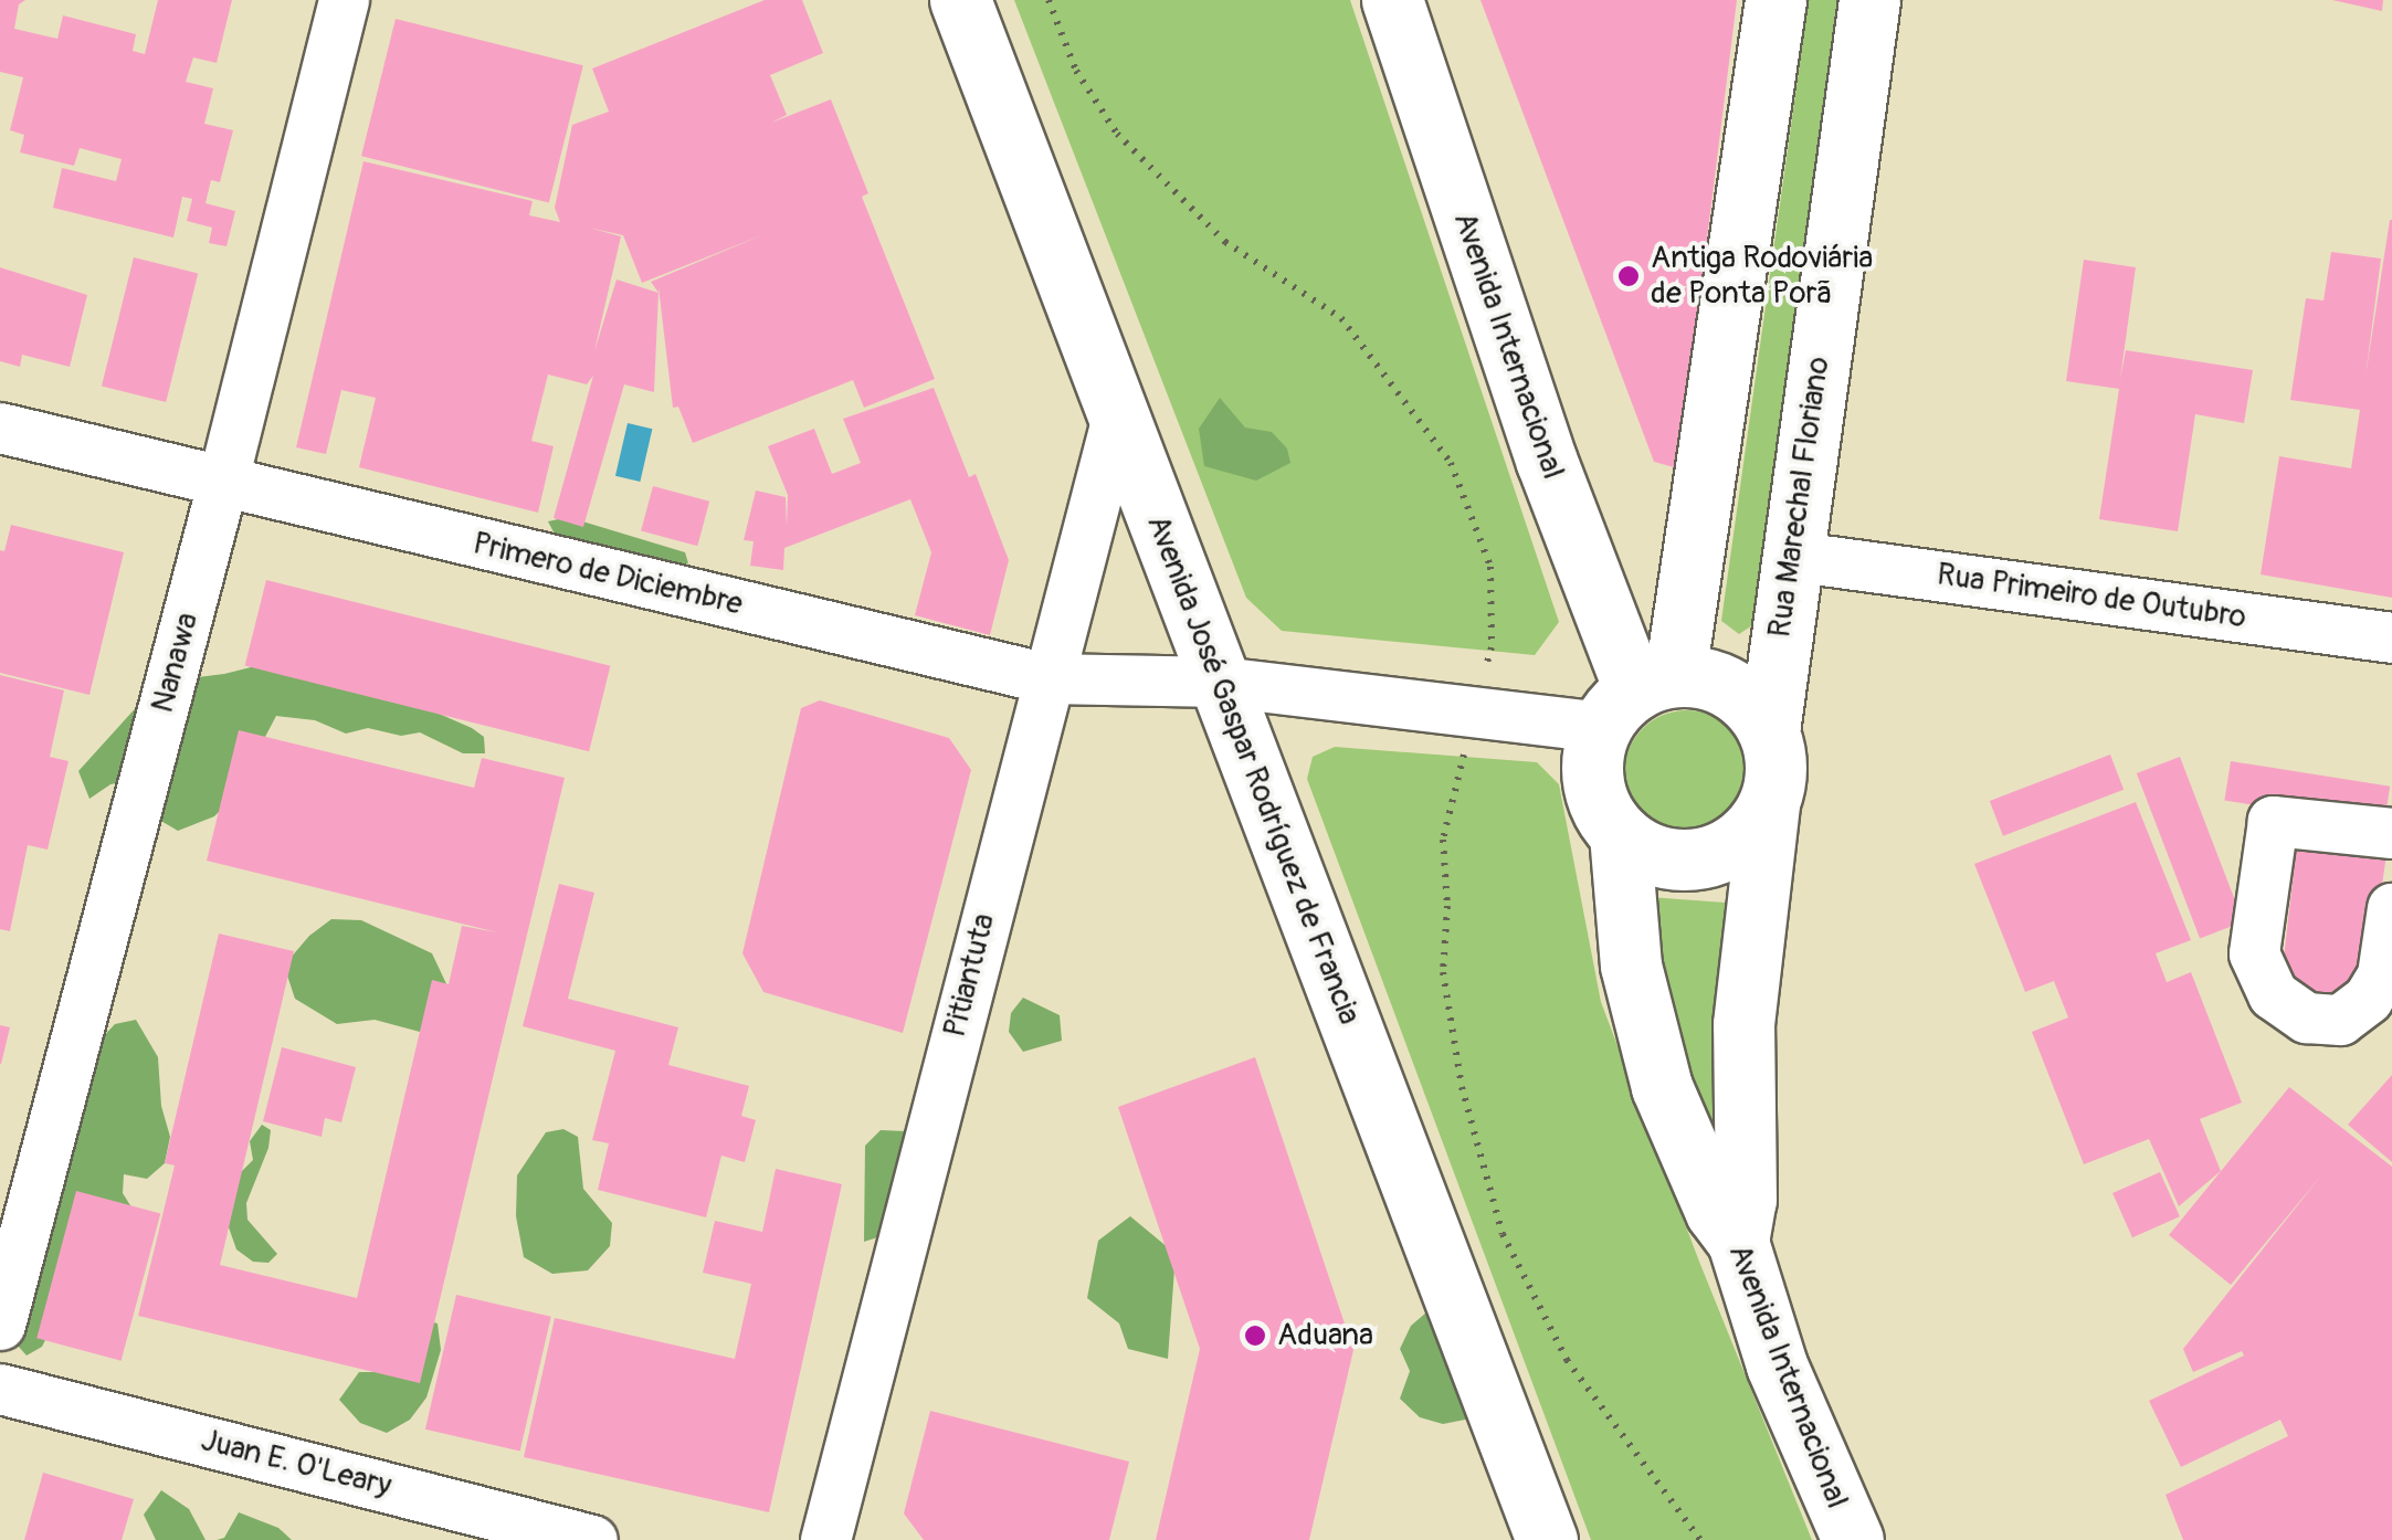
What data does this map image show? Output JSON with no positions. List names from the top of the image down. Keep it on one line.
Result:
{"streets":{"main road":["Avenida Internacional","Rua Marechal Floriano","Avenida José Gaspar Rodríguez de Francia"],"street":["Primero de Diciembre","Rua Primeiro de Outubro","Nanawa","Pitiantuta","Juan E. O'Leary"]},"crossings":[["Avenida Internacional","Rua Marechal Floriano"],["Avenida Internacional","Primero de Diciembre"],["Rua Marechal Floriano","Primero de Diciembre"],["Rua Marechal Floriano","Rua Primeiro de Outubro"],["Primero de Diciembre","Nanawa"],["Primero de Diciembre","Avenida José Gaspar Rodríguez de Francia"],["Primero de Diciembre","Pitiantuta"],["Avenida José Gaspar Rodríguez de Francia","Pitiantuta"]],"places":["Antiga Rodoviária de Ponta Porã","Aduana"]}
